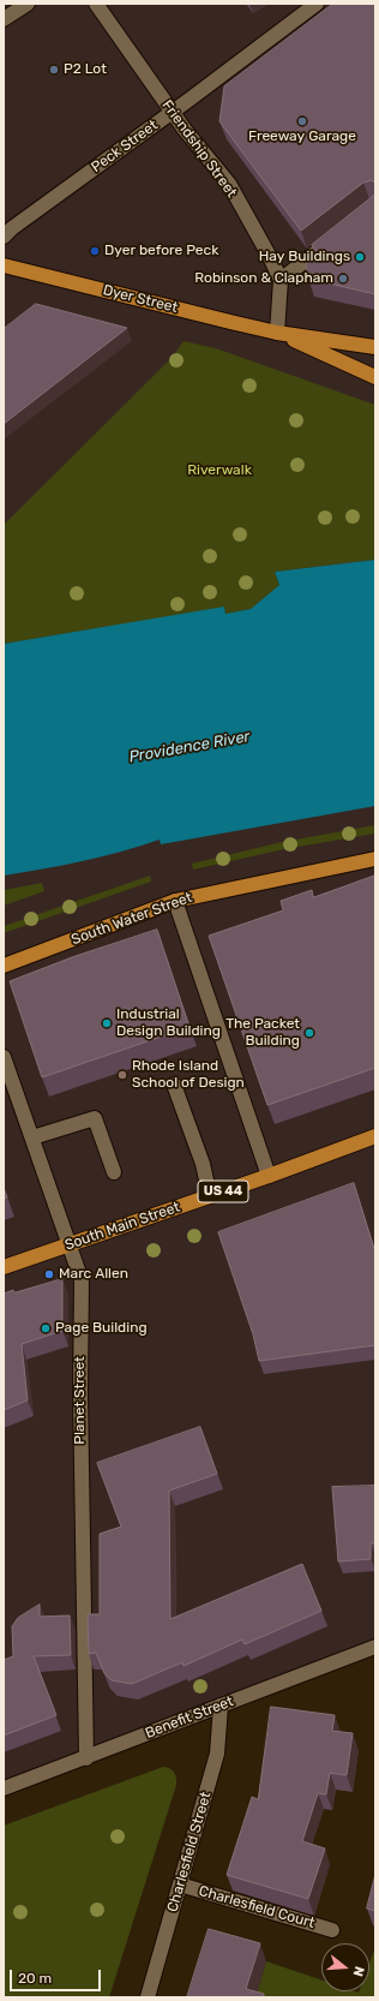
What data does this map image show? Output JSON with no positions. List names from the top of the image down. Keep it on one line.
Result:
{"streets":{"main road":["Dyer Street","South Water Street","US 44","South Main Street"],"street":["Peck Street","Friendship Street","Planet Street","Benefit Street","Charlesfield Street","Charlesfield Court"]},"crossings":[["Peck Street","Friendship Street"],["Friendship Street","Dyer Street"],["South Main Street","Planet Street"],["Planet Street","Benefit Street"],["Benefit Street","Charlesfield Street"],["Charlesfield Street","Charlesfield Court"]],"water":["Providence River"],"parks":["Riverwalk"],"places":["P2 Lot","Freeway Garage","Dyer before Peck","Hay Buildings","Robinson & Clapham","Industrial Design Building","The Packet Building","Rhode Island School of Design","Marc Allen","Page Building"],"scale_bar":"20 m","north":"right"}
